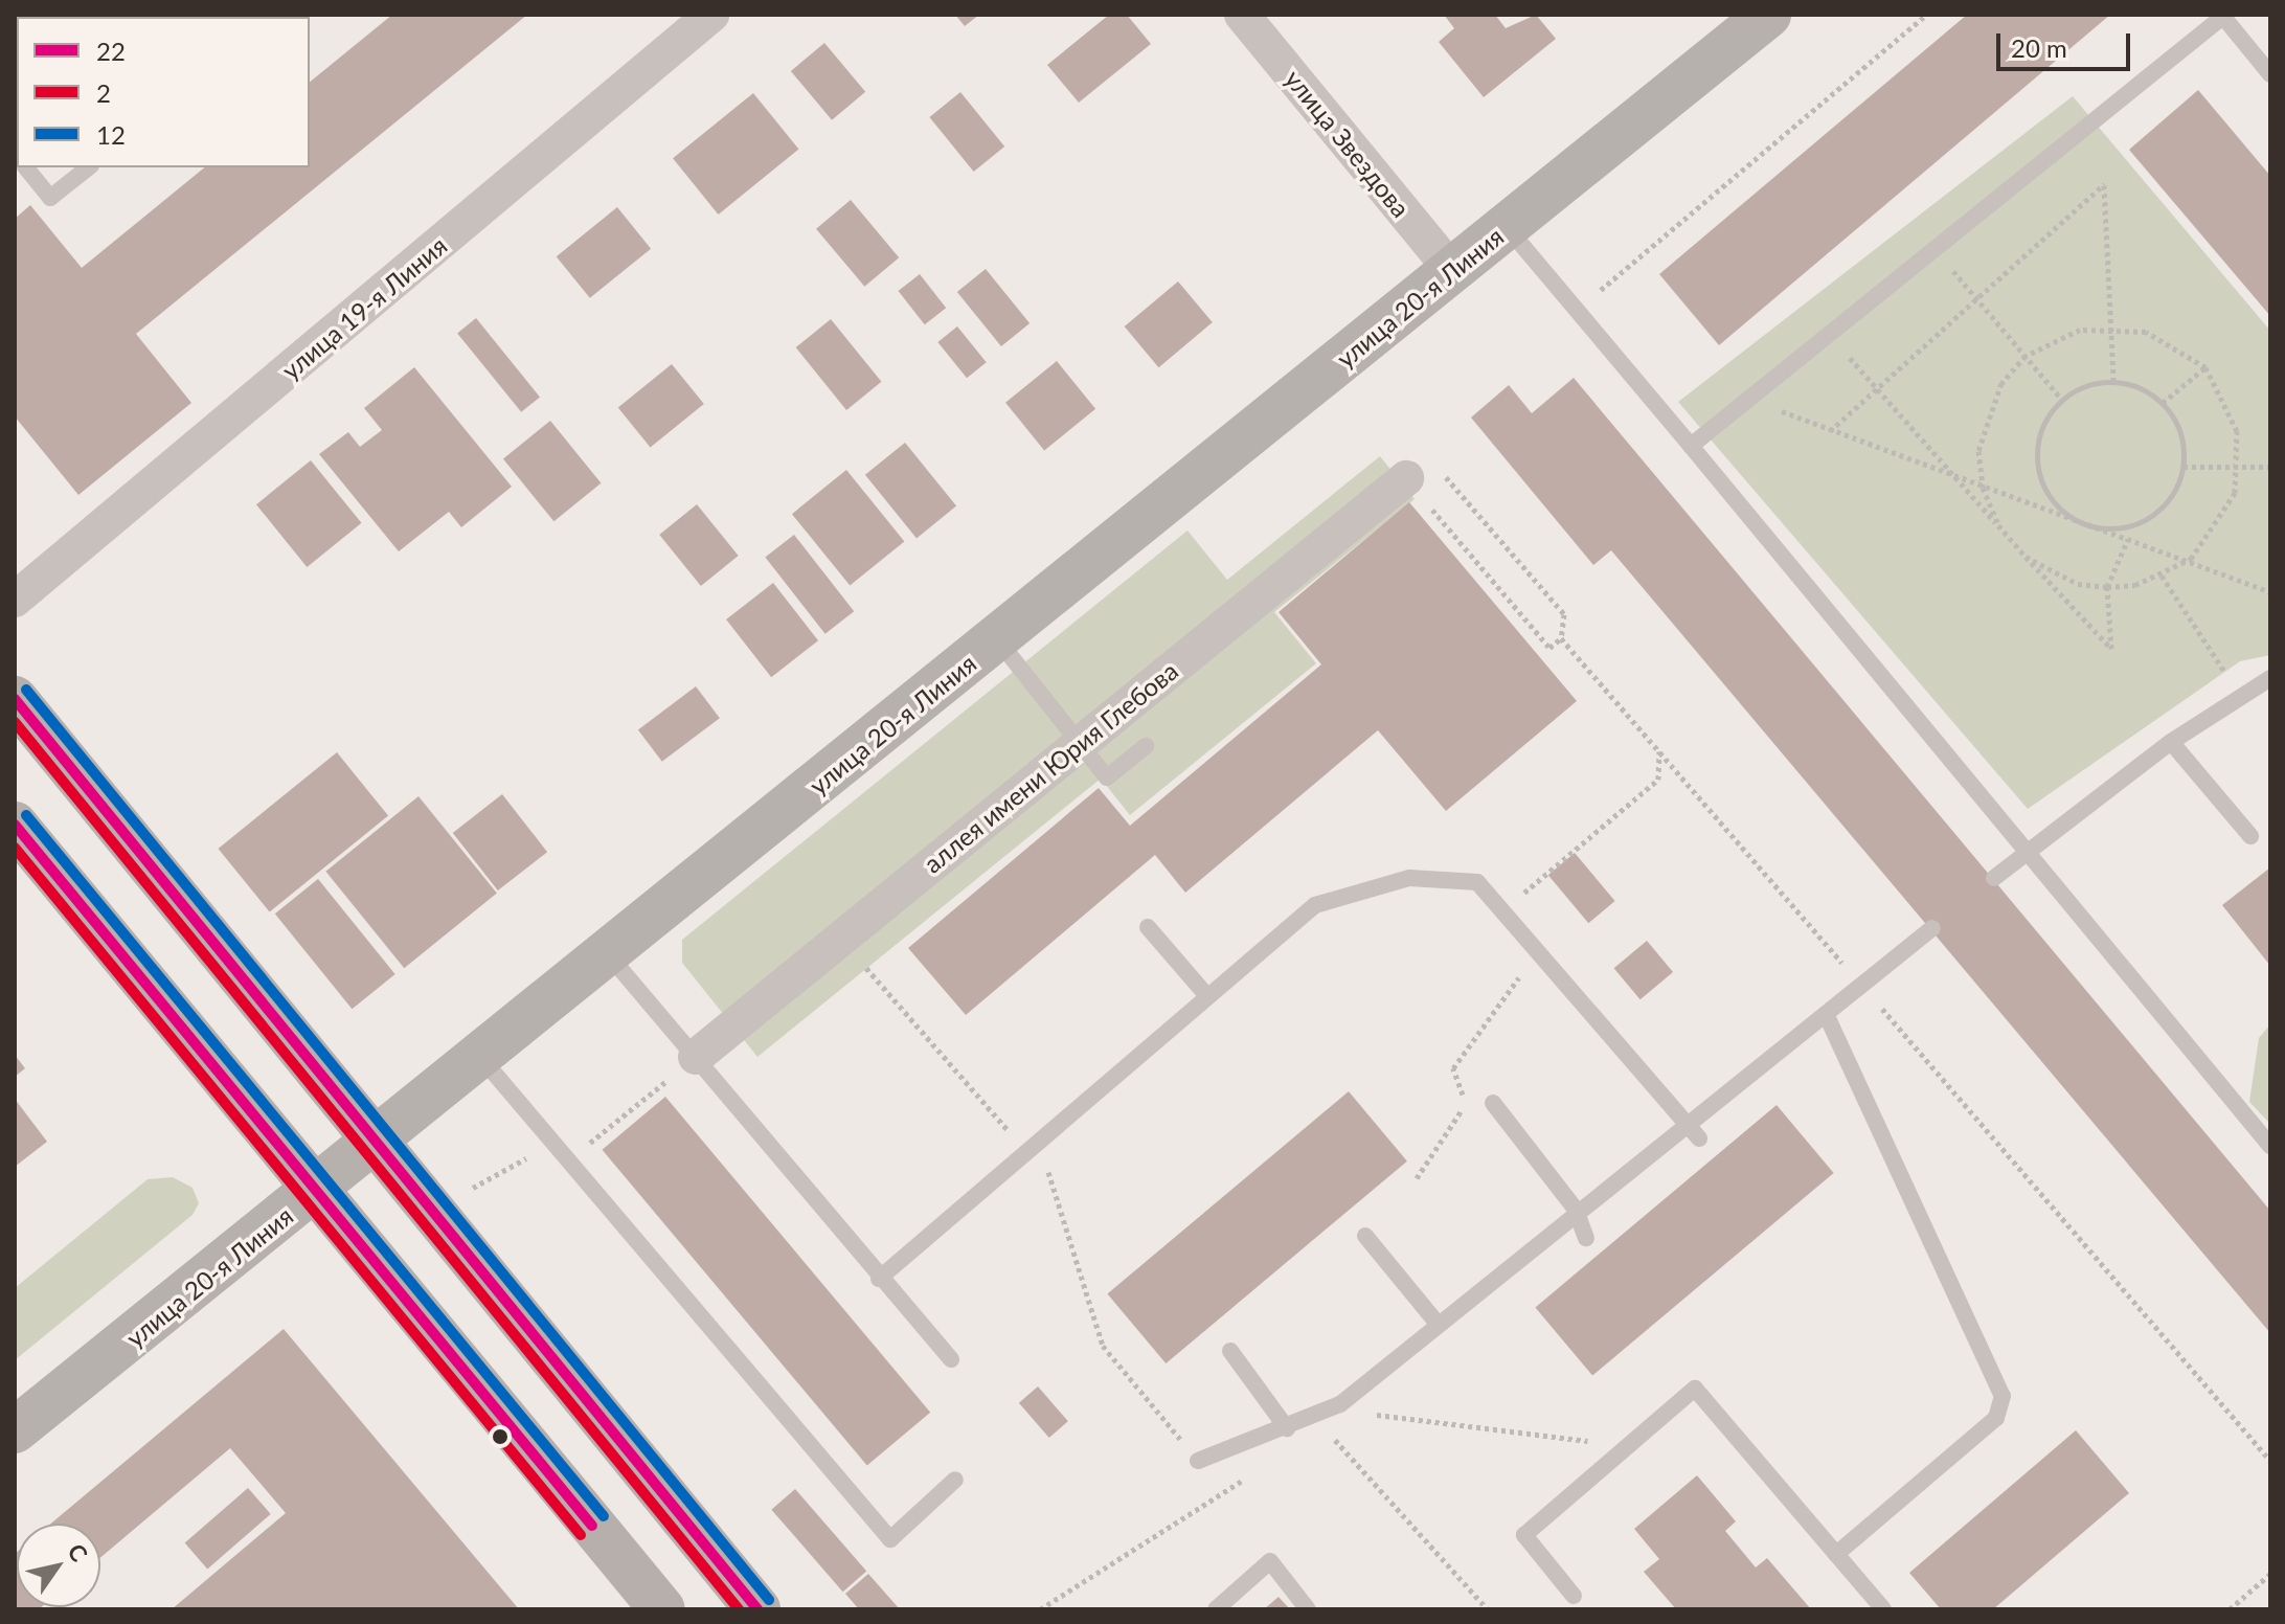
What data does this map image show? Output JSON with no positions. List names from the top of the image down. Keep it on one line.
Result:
{"streets":{"main road":["улица 20-я Линия"],"street":["улица Звездова","улица 19-я Линия","аллея имени Юрия Глебова"]},"crossings":[["улица Звездова","улица 20-я Линия"]],"lines":["transit line 12","transit line 22","transit line 2"],"legend":["22","2","12"],"scale_bar":"20 m","north":"top right"}
